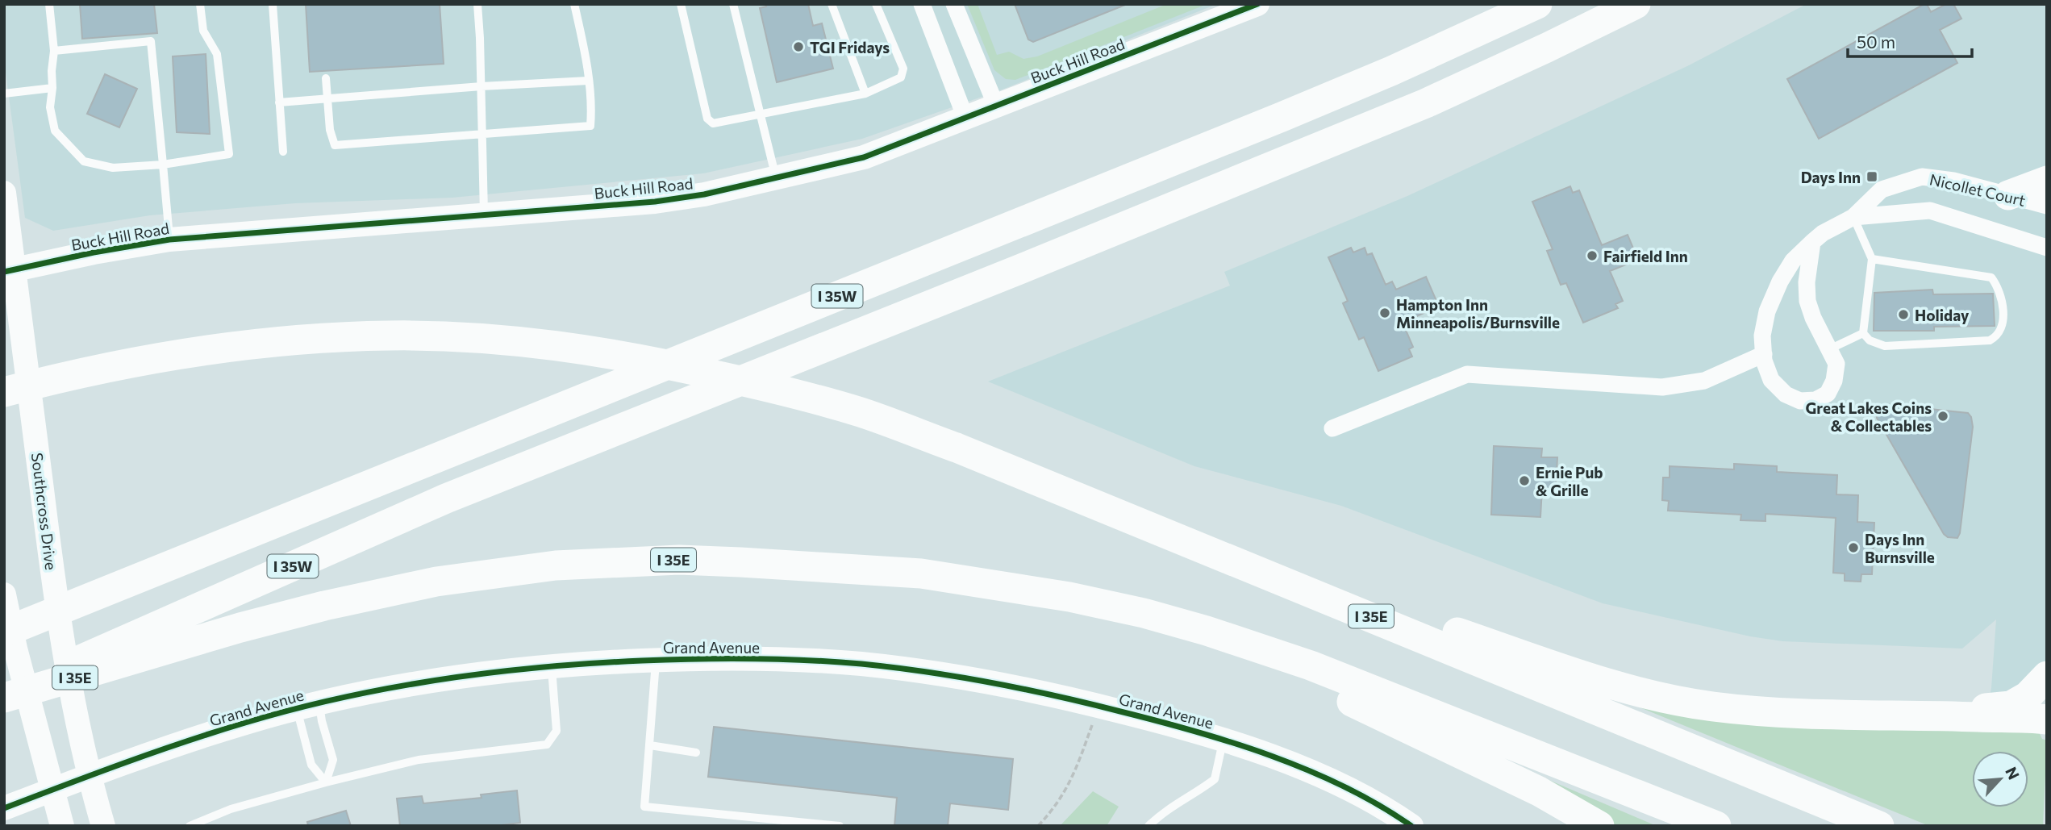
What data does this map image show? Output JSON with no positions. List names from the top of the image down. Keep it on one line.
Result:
{"streets":{"highway":["I 35W","I 35E"],"street":["Buck Hill Road","Nicollet Court","Southcross Drive","Grand Avenue"]},"crossings":[["Buck Hill Road","Southcross Drive"],["I 35W","I 35E"],["Southcross Drive","Grand Avenue"]],"places":{"other":["TGI Fridays","Fairfield Inn","Hampton Inn Minneapolis/Burnsville","Holiday","Great Lakes Coins & Collectables","Ernie Pub & Grille","Days Inn Burnsville"],"transit":["Days Inn"]},"scale_bar":"50 m","north":"top right"}
